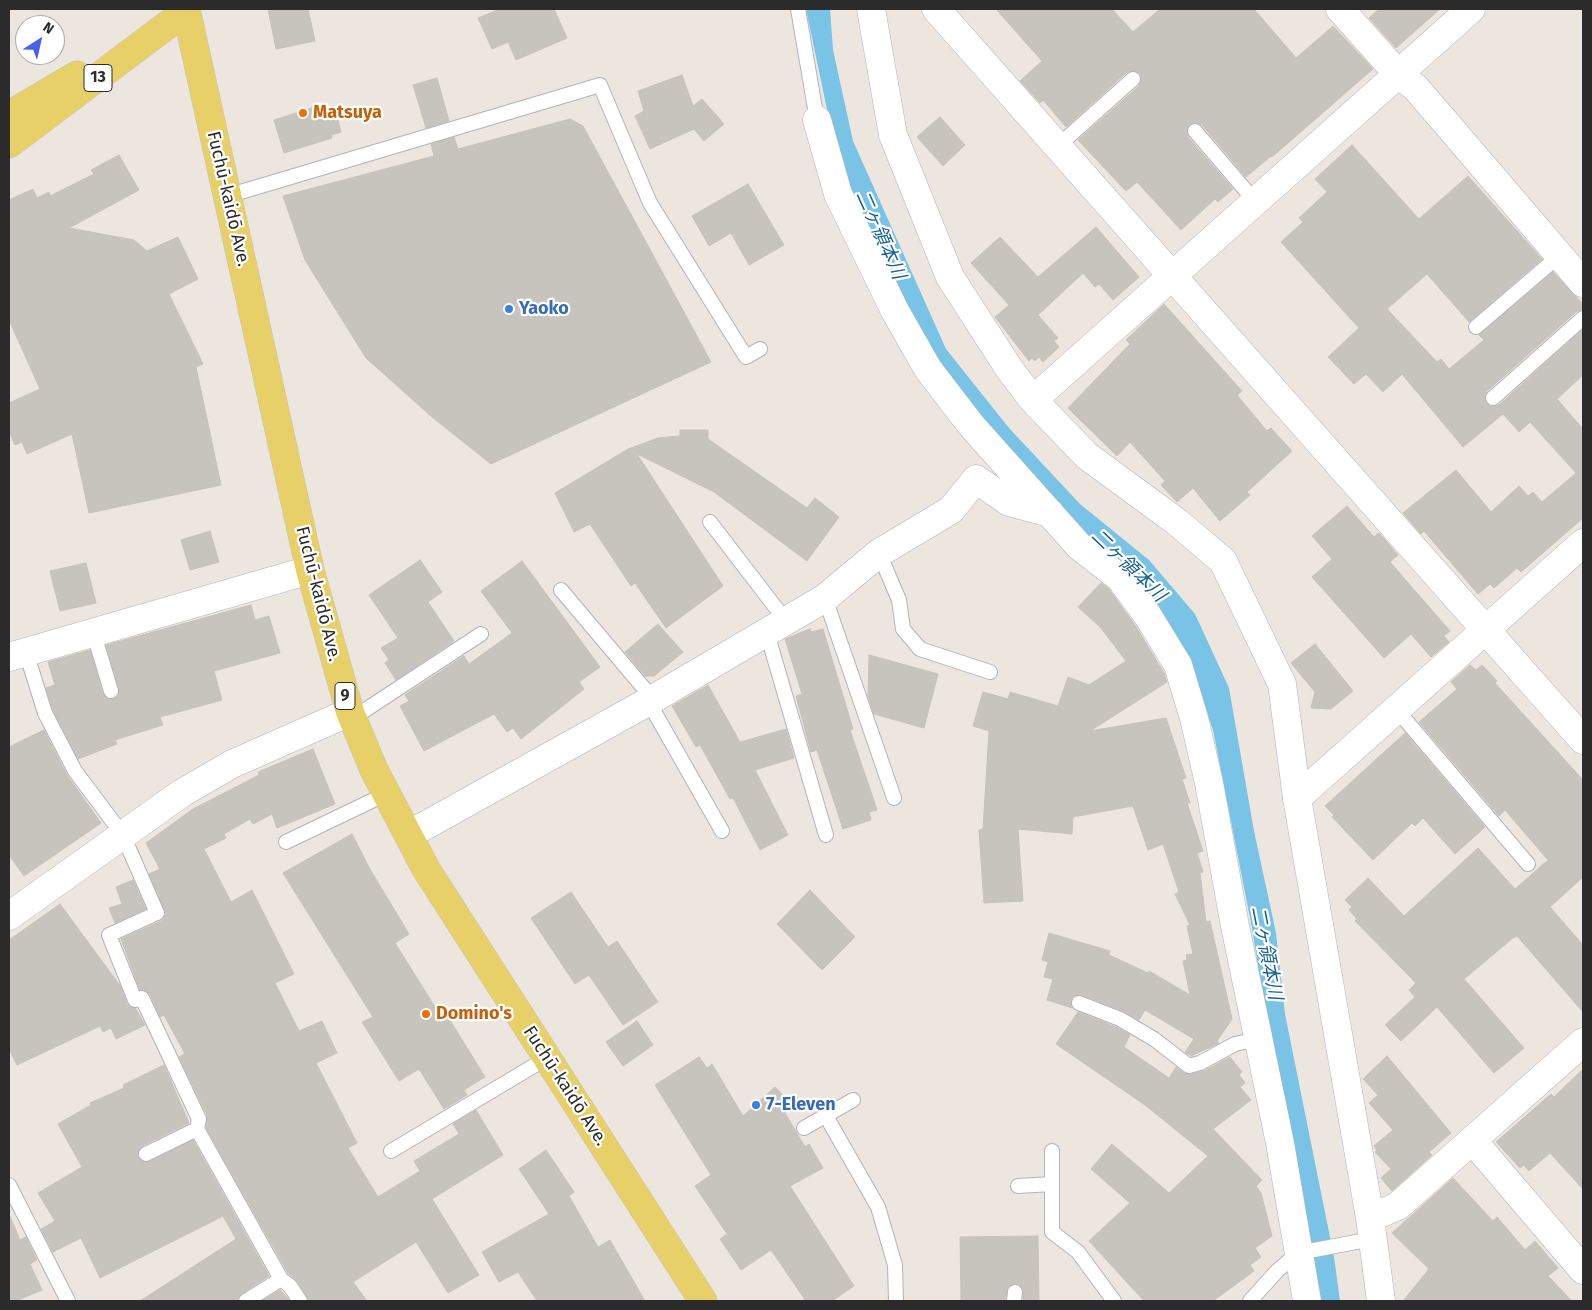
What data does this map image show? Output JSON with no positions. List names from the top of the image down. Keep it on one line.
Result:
{"streets":{"main road":["13","Fuchū-kaidō Ave.","9"]},"crossings":[["13","Fuchū-kaidō Ave."]],"water":["二ヶ領本川"],"places":["Matsuya","Yaoko","Domino's","7-Eleven"],"north":"top right"}
